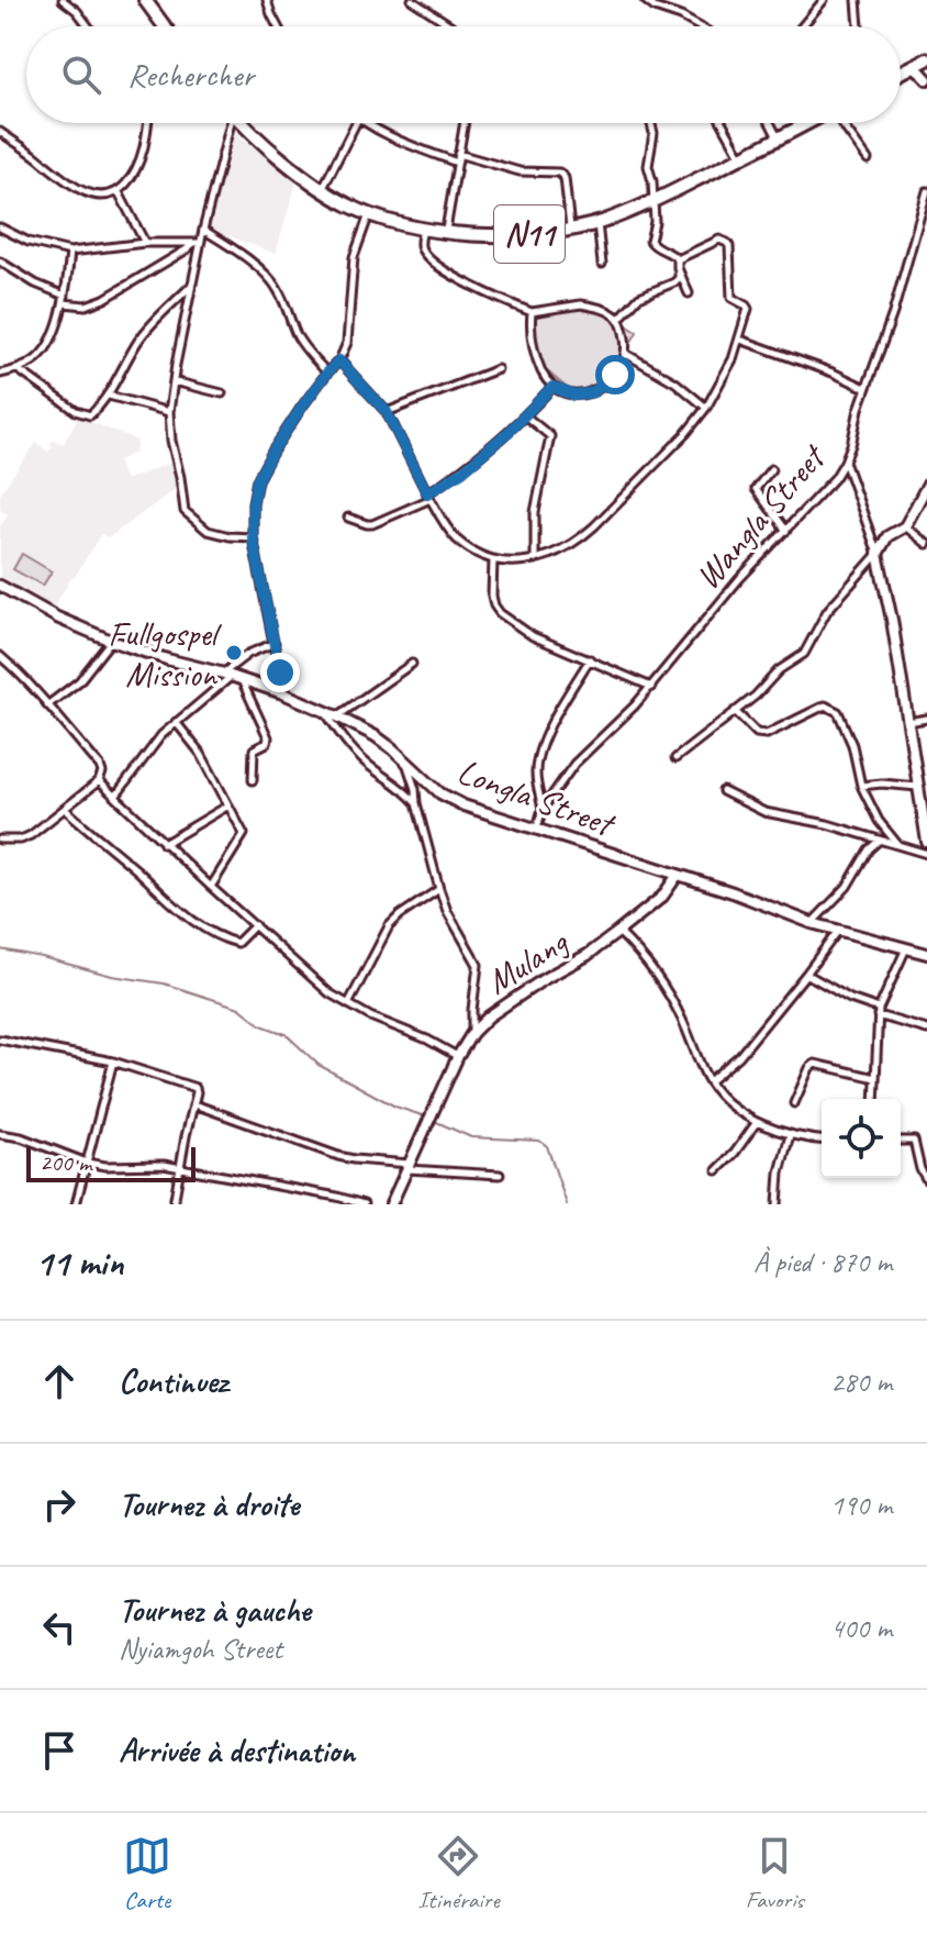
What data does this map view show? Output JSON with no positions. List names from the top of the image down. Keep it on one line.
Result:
{"streets":{"highway":["N11"],"main road":["Longla Street","Mulang"],"street":["Wangla Street"]},"crossings":[["Wangla Street","Longla Street"],["Longla Street","Mulang"]],"places":["Fullgospel Mission"],"scale_bar":"200 m","page":{"search":"Rechercher","scale":"200 m","heading":["11 min","À pied · 870 m"],"list":[["Continuez","280 m"],["Tournez à droite","190 m"],["Tournez à gauche","Nyiamgoh Street","400 m"],"Arrivée à destination"],"nav":["Carte","Itinéraire","Favoris"]}}
